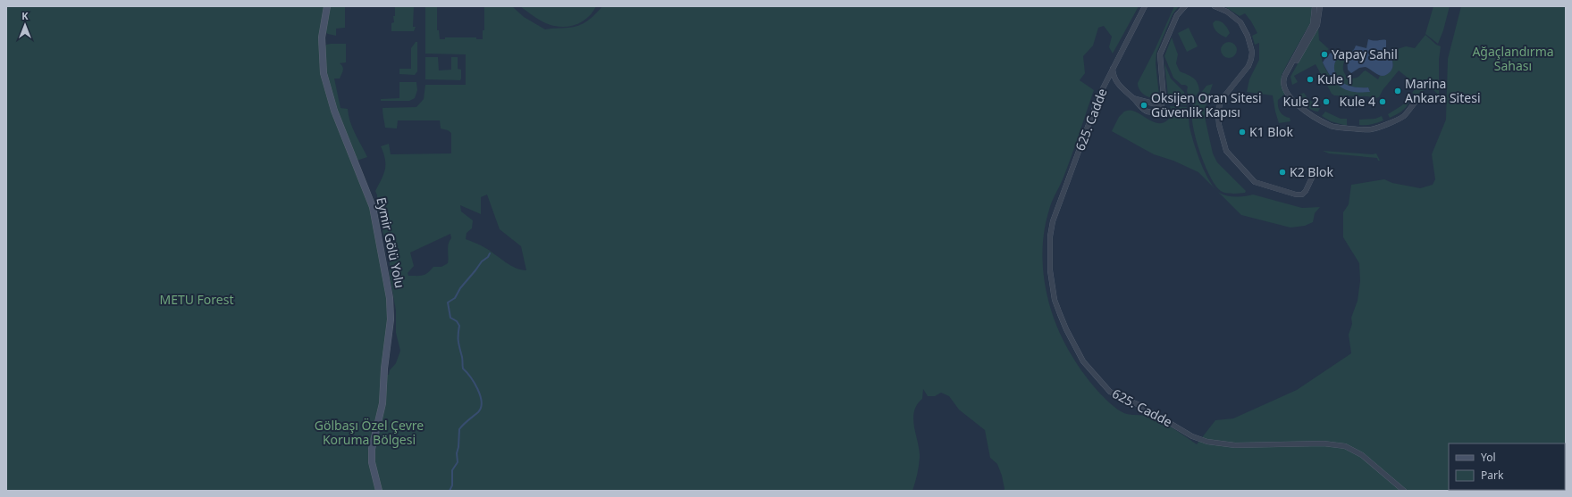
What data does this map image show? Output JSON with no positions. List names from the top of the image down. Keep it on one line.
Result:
{"streets":{"street":["625. Cadde","Eymir Gölü Yolu"]},"parks":["Ağaçlandırma Sahası","METU Forest","Gölbaşı Özel Çevre Koruma Bölgesi"],"places":["Yapay Sahil","Kule 1","Marina Ankara Sitesi","Kule 2","Kule 4","Oksijen Oran Sitesi Güvenlik Kapısı","K1 Blok","K2 Blok"],"legend":["Yol","Park"],"north":"top"}
